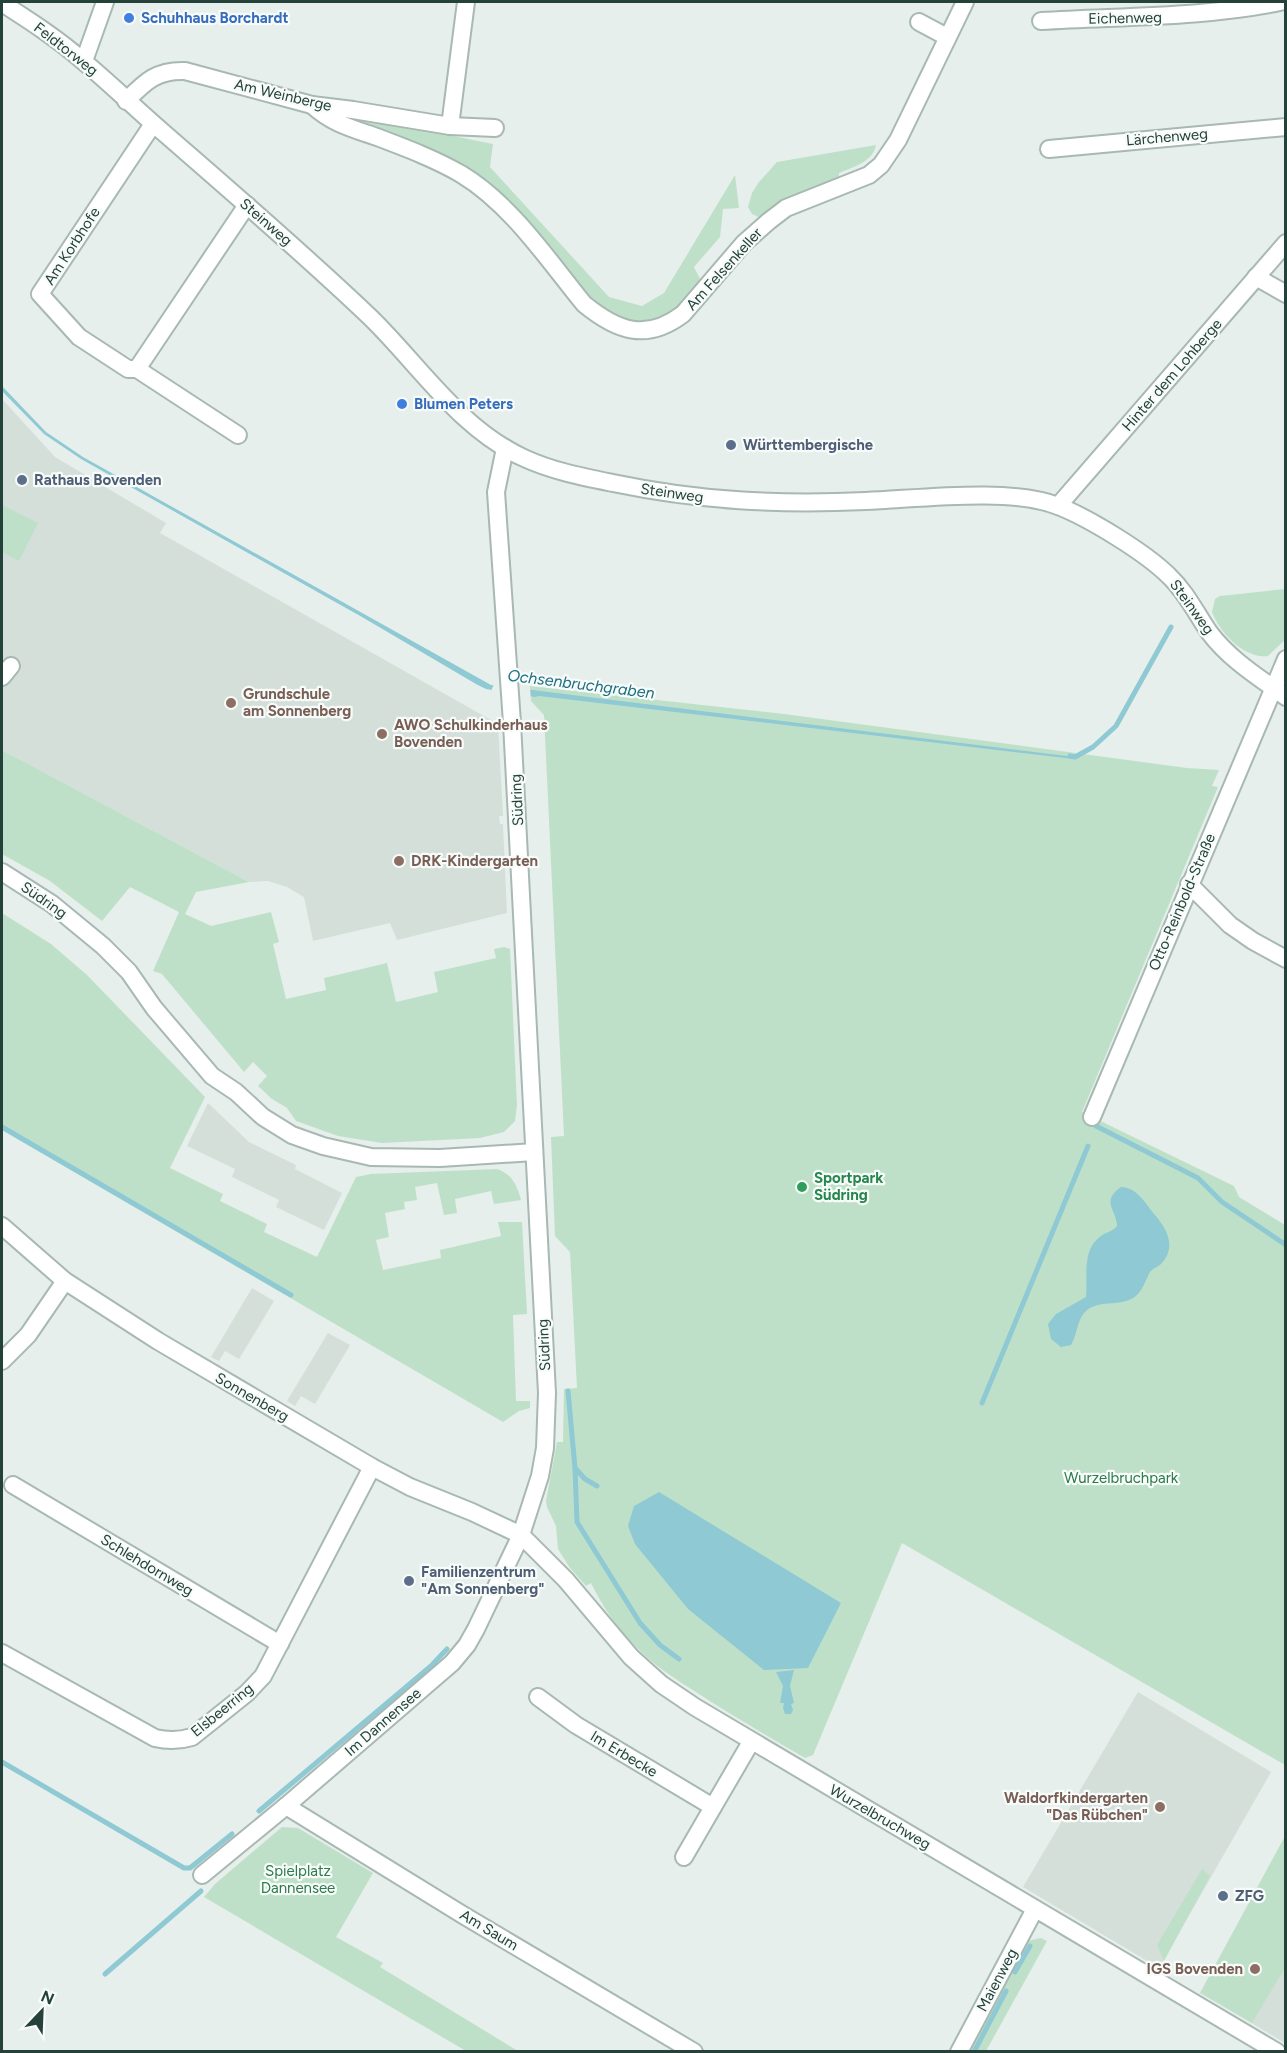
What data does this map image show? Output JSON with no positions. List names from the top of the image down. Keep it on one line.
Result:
{"streets":{"street":["Eichenweg","Feldtorweg","Am Weinberge","Lärchenweg","Steinweg","Am Korbhofe","Am Felsenkeller","Hinter dem Lohberge","Südring","Otto-Reinbold-Straße","Sonnenberg","Schlehdornweg","Elsbeerring","Im Dannensee","Im Erbecke","Wurzelbruchweg","Am Saum","Maienweg"]},"crossings":[["Feldtorweg","Am Weinberge"],["Feldtorweg","Steinweg"],["Am Weinberge","Steinweg"],["Am Weinberge","Am Felsenkeller"],["Steinweg","Am Korbhofe"],["Steinweg","Hinter dem Lohberge"],["Steinweg","Südring"],["Steinweg","Otto-Reinbold-Straße"],["Südring","Sonnenberg"],["Südring","Im Dannensee"],["Südring","Wurzelbruchweg"],["Sonnenberg","Elsbeerring"],["Sonnenberg","Im Dannensee"],["Sonnenberg","Wurzelbruchweg"],["Schlehdornweg","Elsbeerring"],["Im Dannensee","Wurzelbruchweg"],["Im Dannensee","Am Saum"],["Wurzelbruchweg","Maienweg"]],"water":["Ochsenbruchgraben"],"parks":["Wurzelbruchpark","Spielplatz Dannensee"],"places":["Schuhhaus Borchardt","Blumen Peters","Württembergische","Rathaus Bovenden","Grundschule am Sonnenberg","AWO Schulkinderhaus Bovenden","DRK-Kindergarten","Sportpark Südring","Familienzentrum \"Am Sonnenberg\"","Waldorfkindergarten \"Das Rübchen\"","ZFG","IGS Bovenden"],"north":"top right"}
